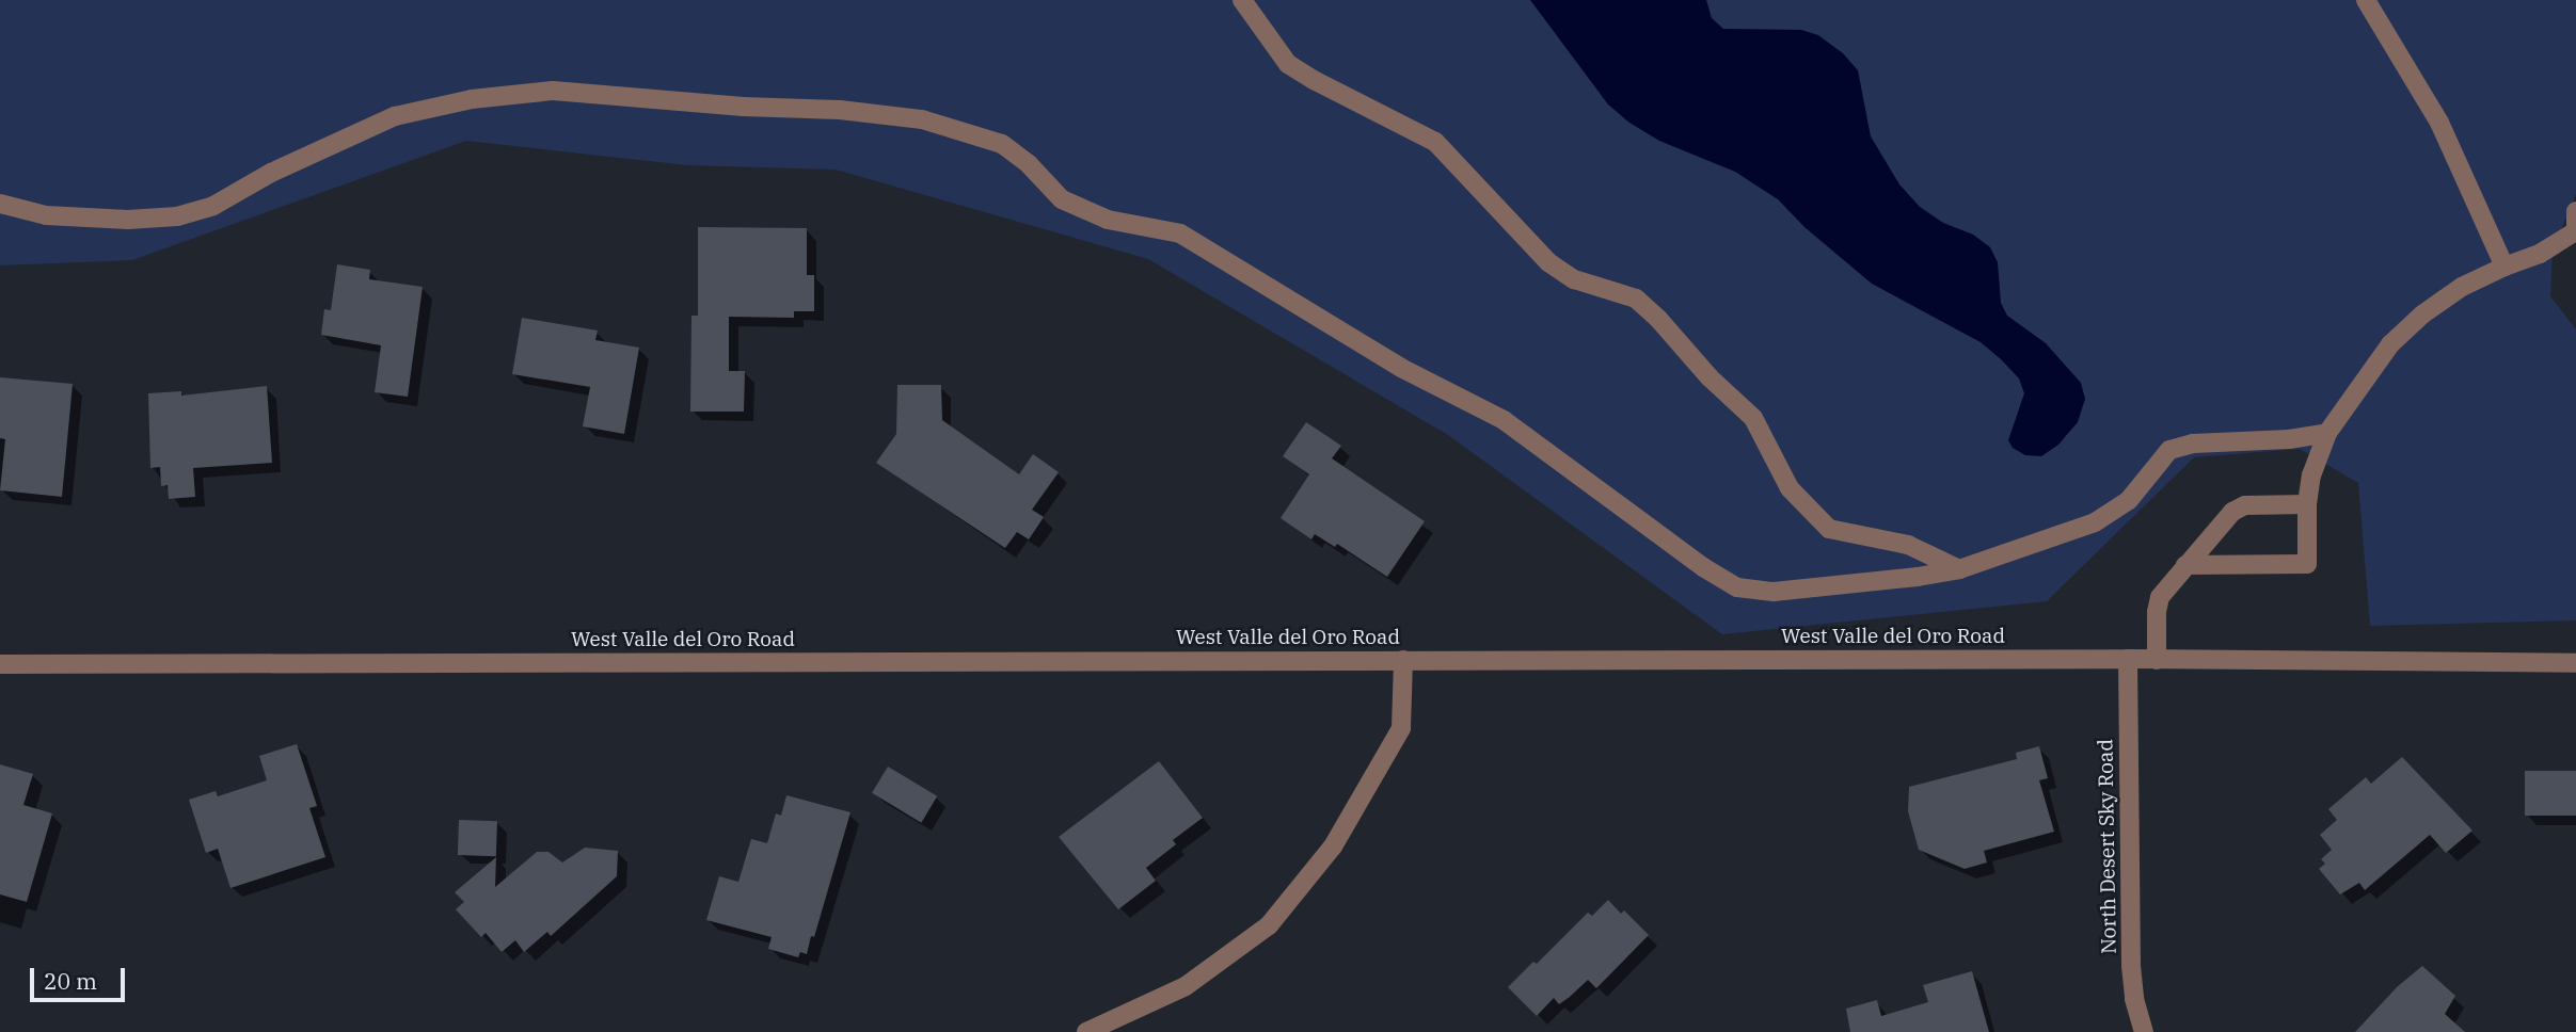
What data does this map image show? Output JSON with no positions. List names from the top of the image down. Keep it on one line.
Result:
{"streets":{"street":["West Valle del Oro Road","North Desert Sky Road"]},"crossings":[["West Valle del Oro Road","North Desert Sky Road"]],"scale_bar":"20 m"}
